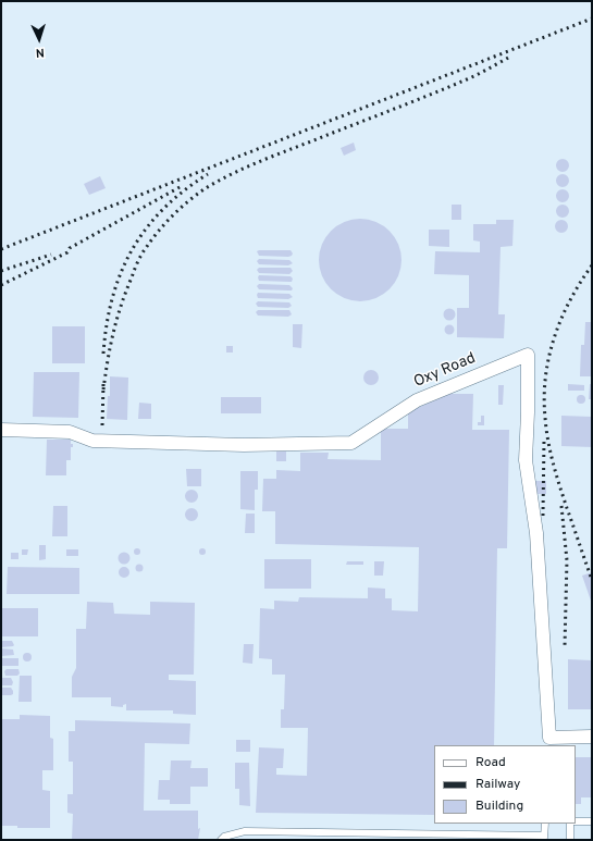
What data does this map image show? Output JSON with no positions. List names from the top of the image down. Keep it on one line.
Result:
{"streets":{"street":["Oxy Road"]},"legend":["Road","Railway","Building"],"north":"bottom"}
